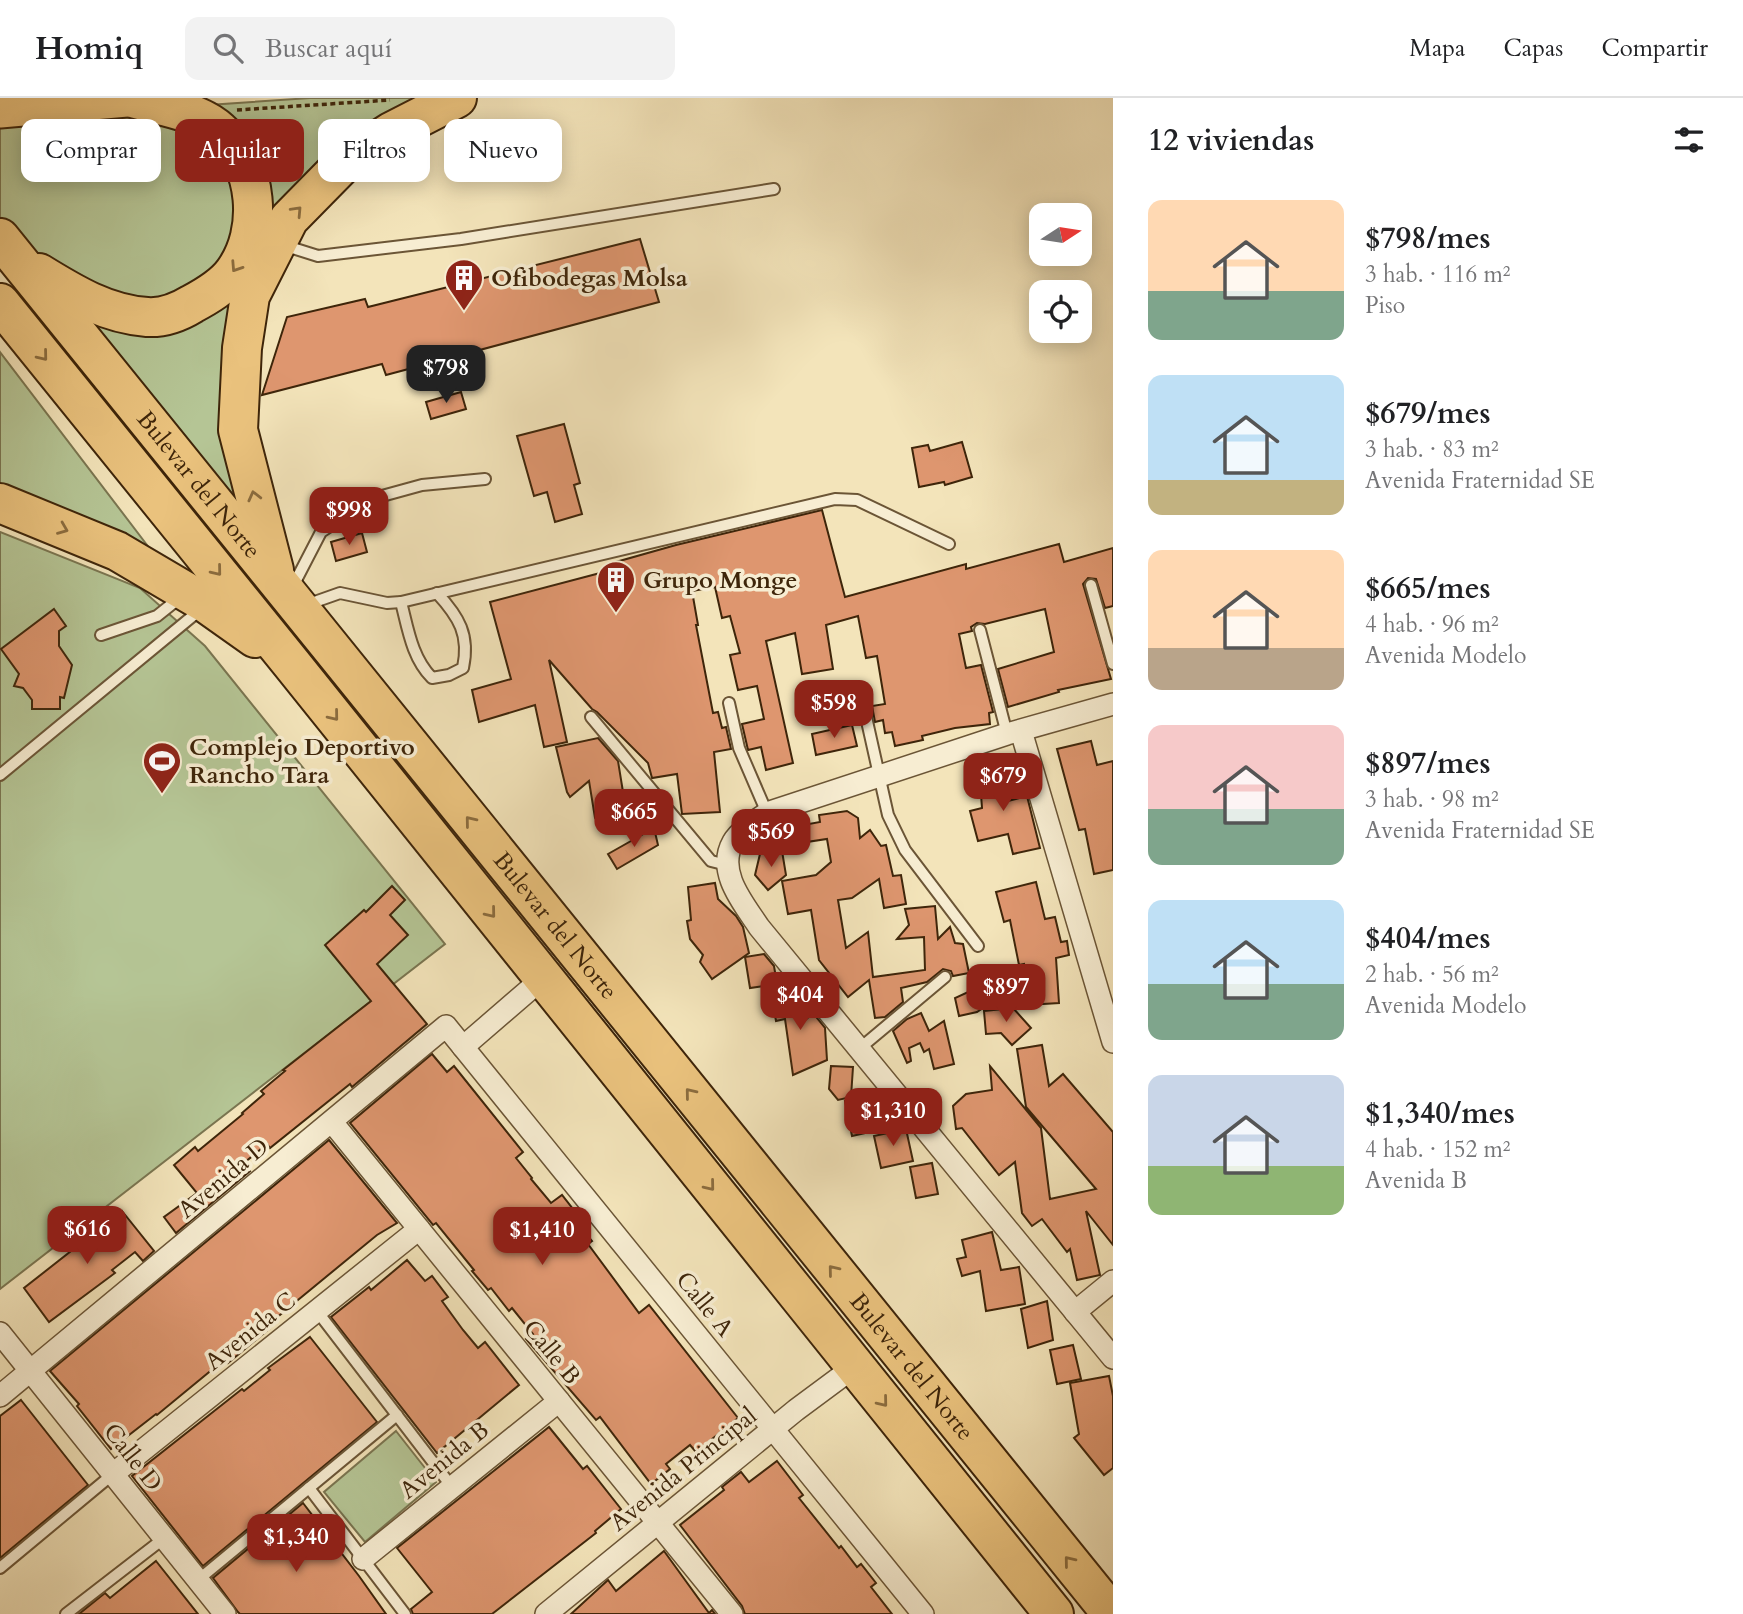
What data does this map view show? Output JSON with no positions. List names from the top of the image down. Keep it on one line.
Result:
{"streets":{"highway":["Bulevar del Norte"],"street":["Avenida D","Calle A","Avenida C","Calle B","Calle D","Avenida B","Avenida Principal"]},"crossings":[["Bulevar del Norte","Avenida Principal"],["Avenida D","Calle A"],["Avenida D","Calle B"],["Avenida D","Calle D"],["Calle A","Avenida Principal"],["Avenida C","Calle B"],["Avenida C","Calle D"],["Calle B","Avenida B"],["Calle B","Avenida Principal"]],"places":{"building":["Ofibodegas Molsa","Grupo Monge"],"sports":["Complejo Deportivo Rancho Tara"]},"north":"right","page":{"header":"Homiq","search":"Buscar aquí","nav":["Mapa","Capas","Compartir"],"heading":"12 viviendas","chip":["Comprar","Alquilar","Filtros","Nuevo"],"list":[{"name":"$798/mes","note":"3 hab. · 116 m² · Piso"},{"name":"$679/mes","note":"3 hab. · 83 m² · Avenida Fraternidad SE"},{"name":"$665/mes","note":"4 hab. · 96 m² · Avenida Modelo"},{"name":"$897/mes","note":"3 hab. · 98 m² · Avenida Fraternidad SE"},{"name":"$404/mes","note":"2 hab. · 56 m² · Avenida Modelo"},{"name":"$1,340/mes","note":"4 hab. · 152 m² · Avenida B"}],"price":["$798","$998","$598","$679","$665","$569","$897","$404","$1,310","$616","$1,410","$1,340"]}}
